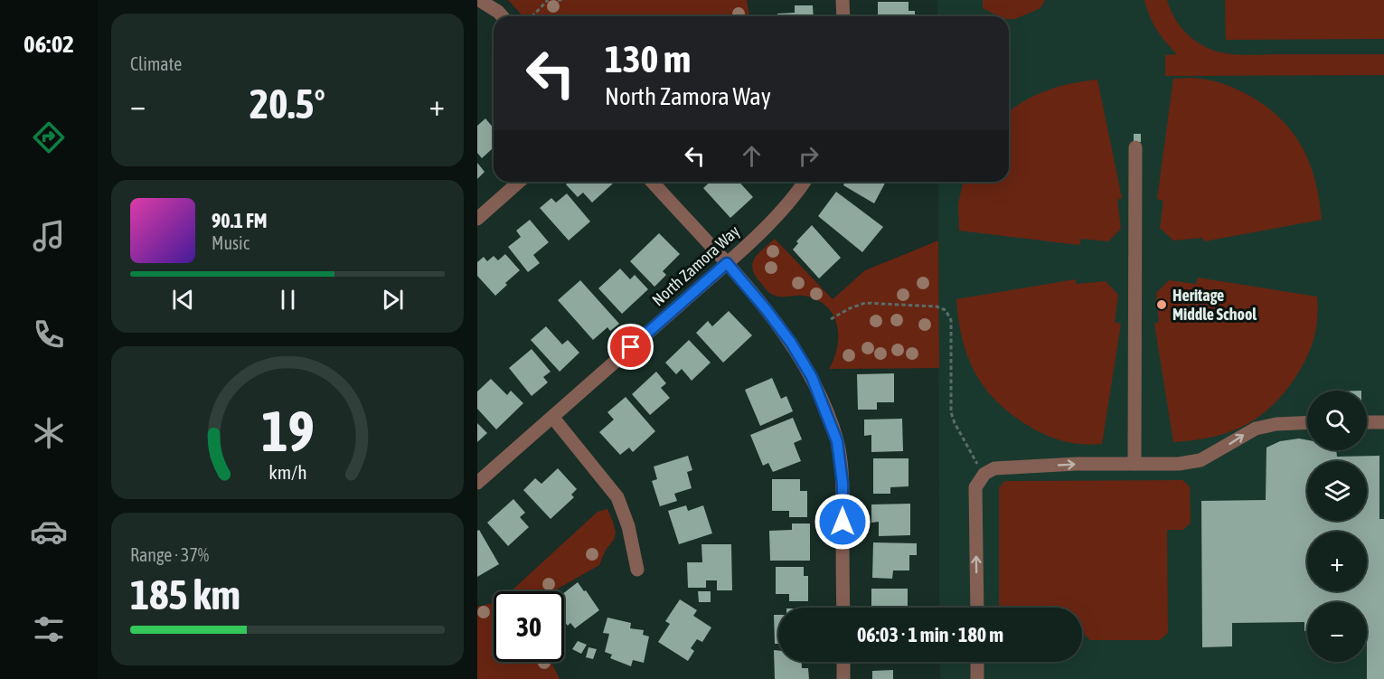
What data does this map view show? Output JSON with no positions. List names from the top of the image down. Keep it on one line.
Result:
{"streets":{"street":["North Zamora Way"]},"places":["Heritage Middle School"],"page":{"tabs":"06:02","tile":["Climate",["Range · 37%","185 km"]],"turn":["130 m","North Zamora Way"],"heat":["−","20.5°","+"],"song":["90.1 FM","Music"],"map_buttons":["+","−"],"limit":"30","trip":"06:03 · 1 min · 180 m","gauge":["19","km/h"]}}
